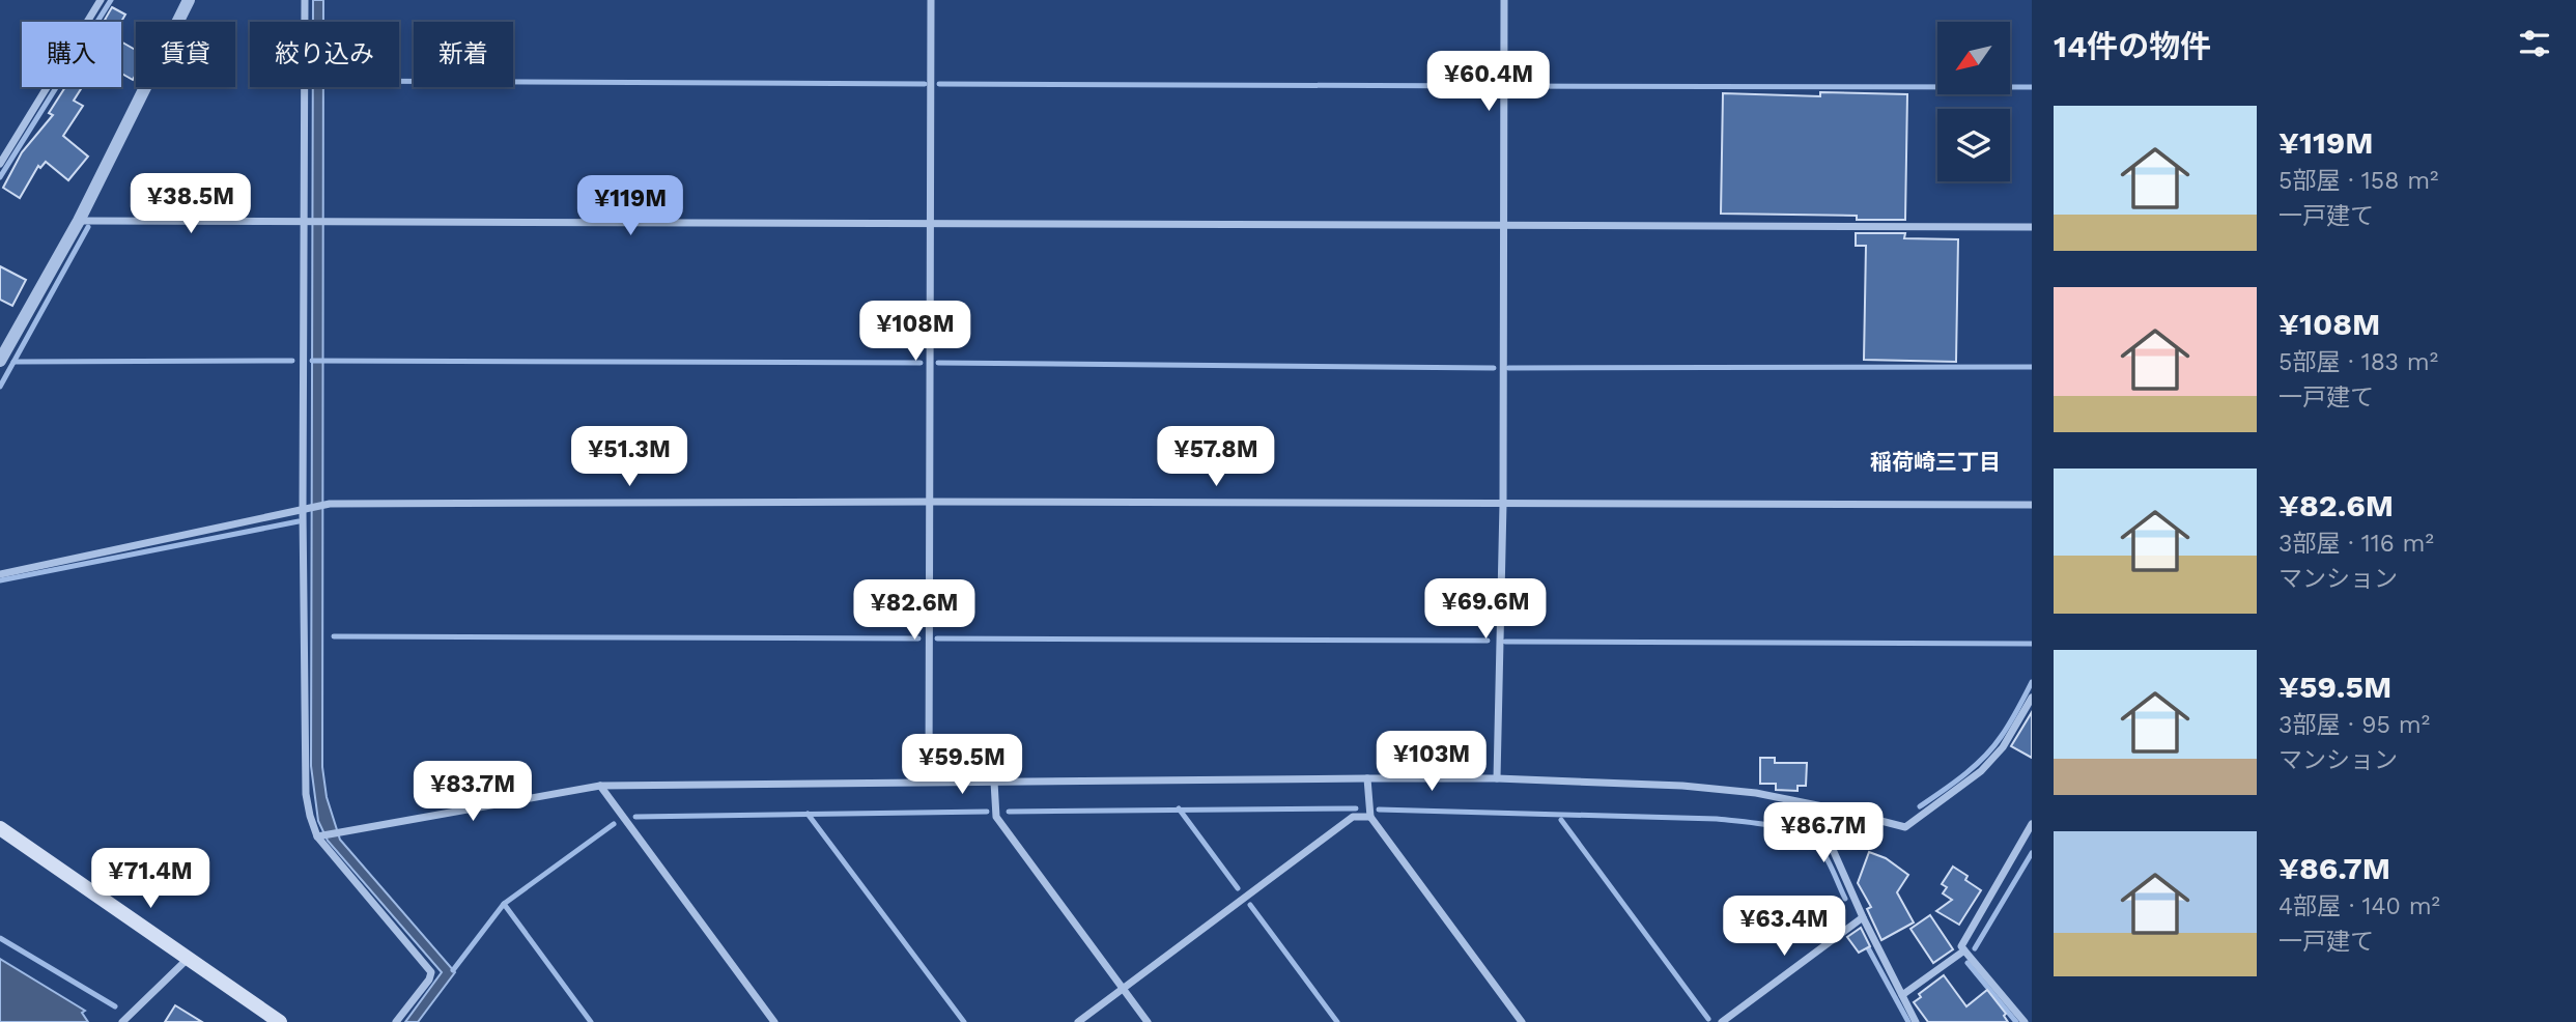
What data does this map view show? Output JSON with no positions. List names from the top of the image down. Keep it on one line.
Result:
{"districts":["稲荷崎三丁目"],"north":"bottom left","page":{"heading":"14件の物件","chip":["購入","賃貸","絞り込み","新着"],"price":["¥60.4M","¥38.5M","¥119M","¥108M","¥51.3M","¥57.8M","¥69.6M","¥82.6M","¥103M","¥59.5M","¥83.7M","¥86.7M","¥71.4M","¥63.4M"],"list":[{"name":"¥119M","note":"5部屋 · 158 m² · 一戸建て"},{"name":"¥108M","note":"5部屋 · 183 m² · 一戸建て"},{"name":"¥82.6M","note":"3部屋 · 116 m² · マンション"},{"name":"¥59.5M","note":"3部屋 · 95 m² · マンション"},{"name":"¥86.7M","note":"4部屋 · 140 m² · 一戸建て"}]}}
